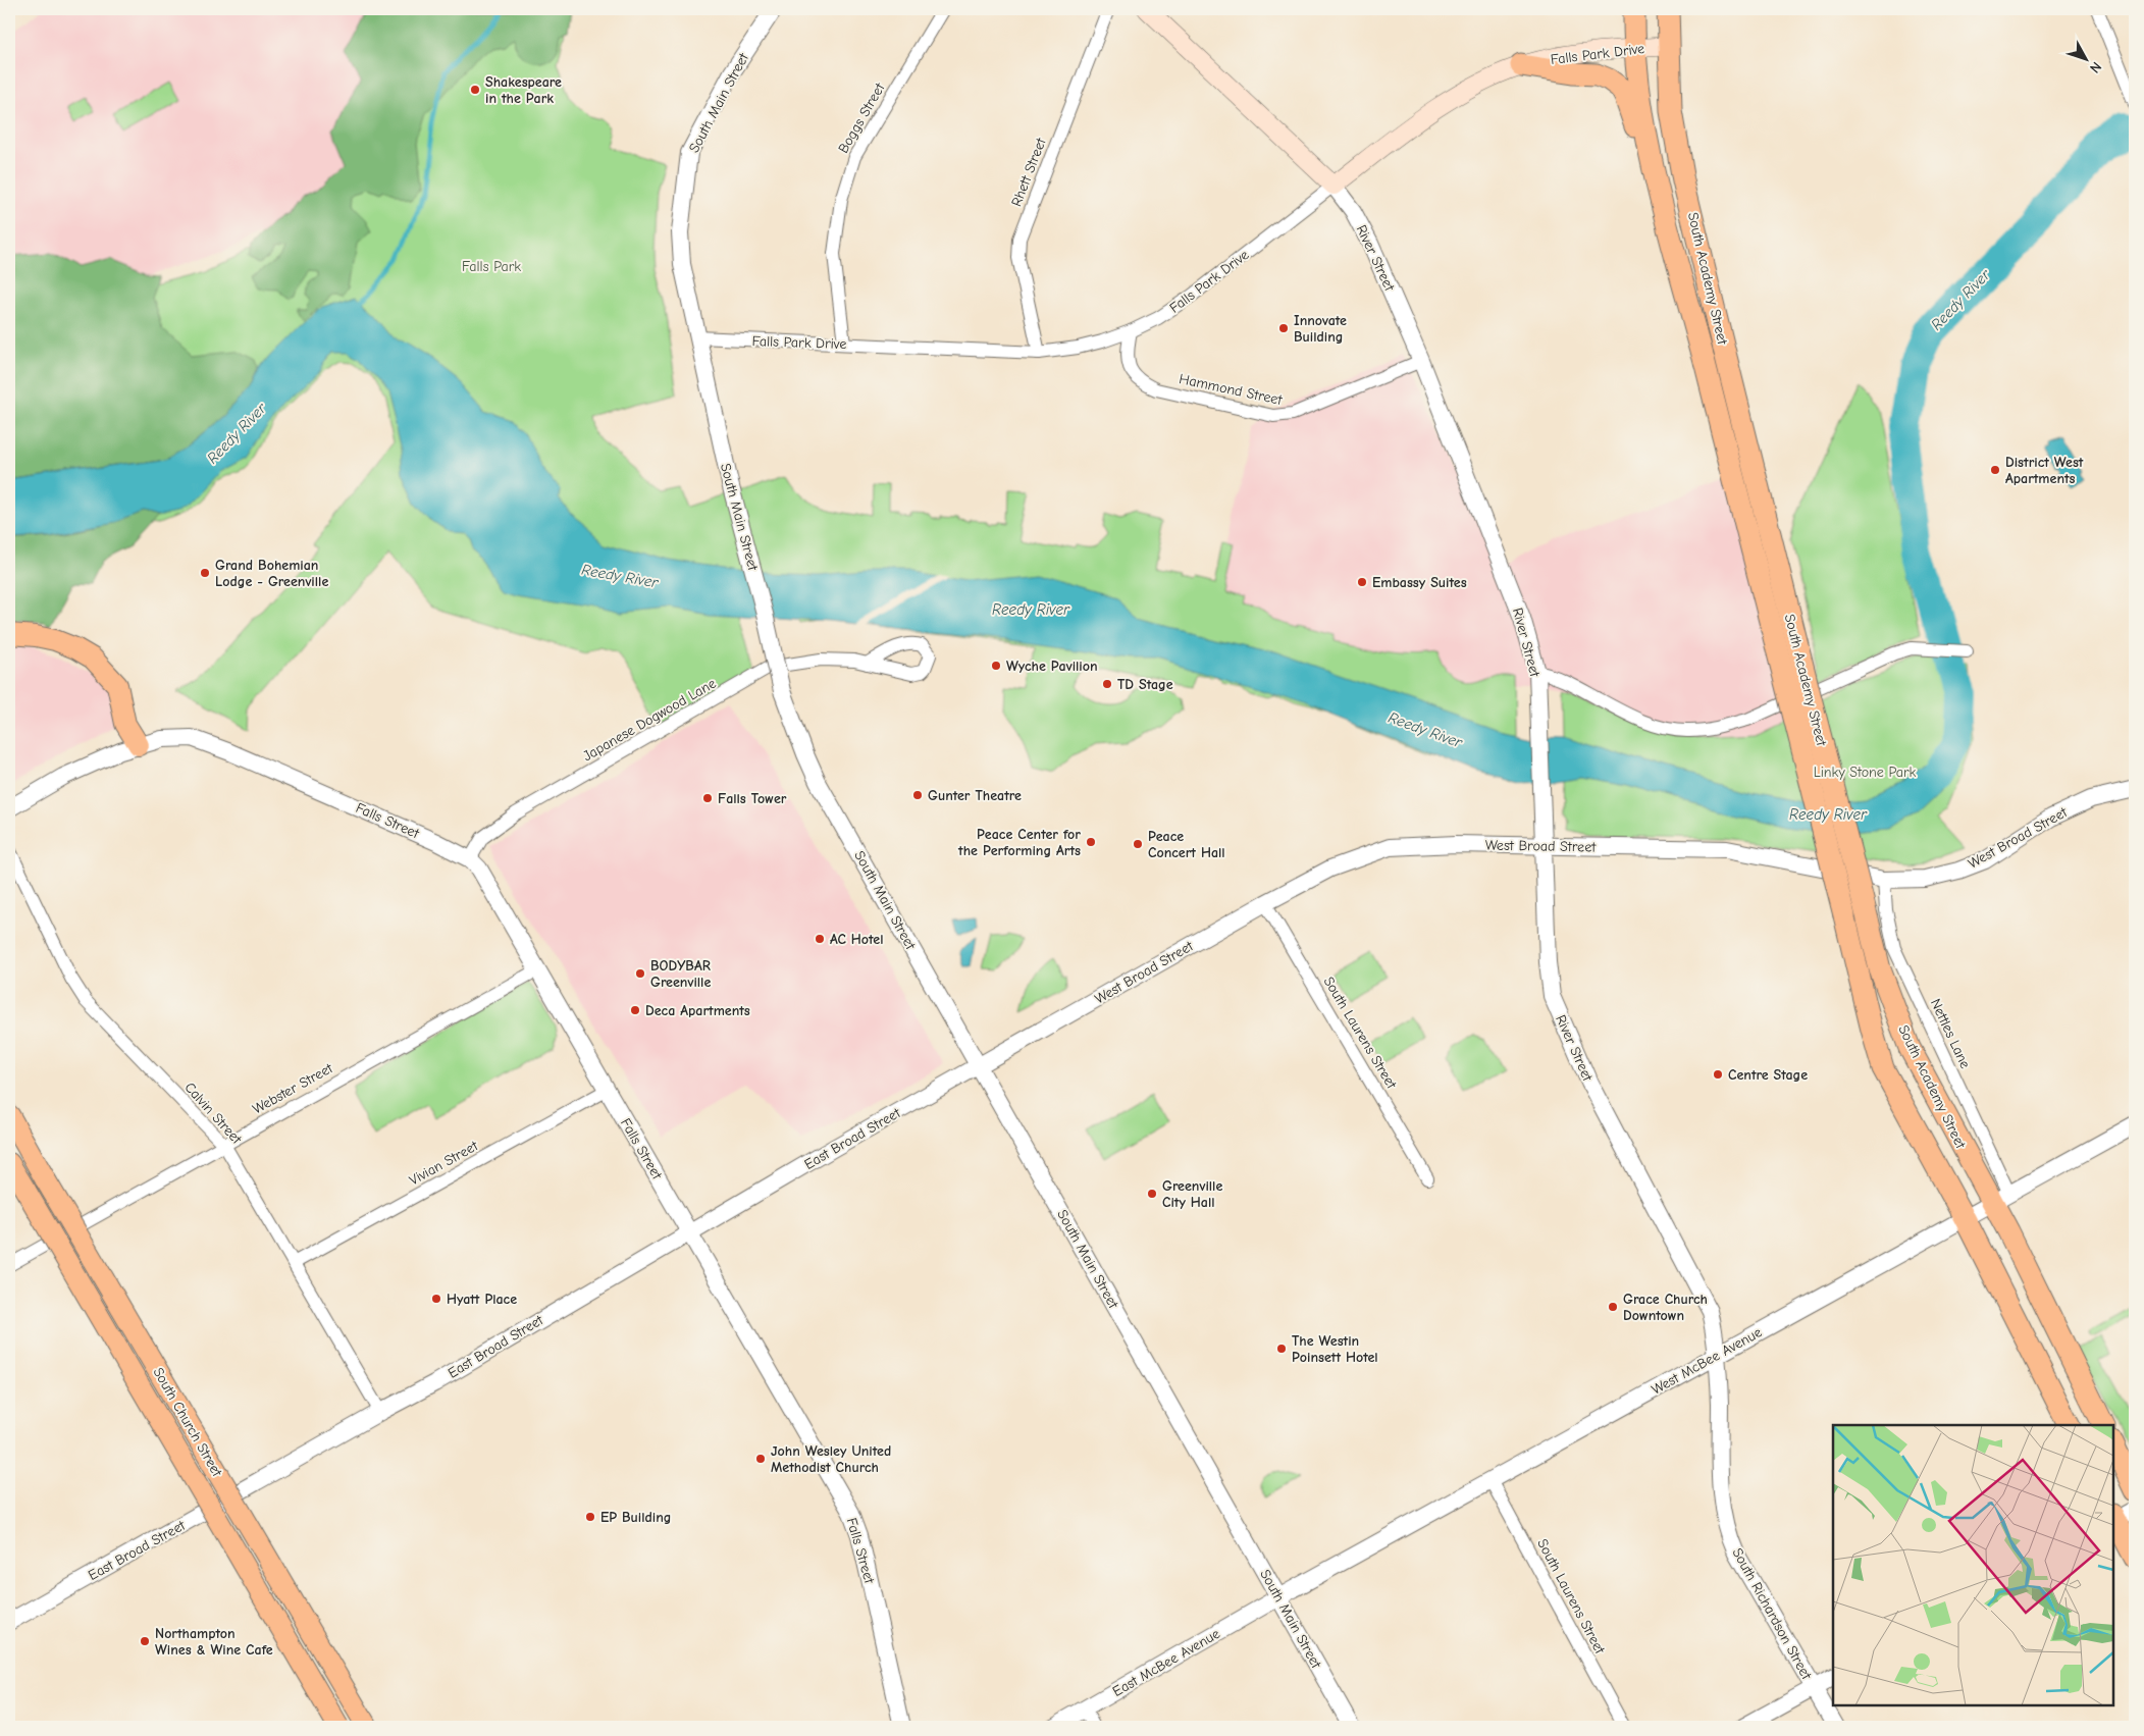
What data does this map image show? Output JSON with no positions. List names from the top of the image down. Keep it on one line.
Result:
{"streets":{"highway":["South Academy Street"],"main road":["Falls Park Drive","River Street","South Church Street"],"street":["South Main Street","Boggs Street","Rhett Street","Hammond Street","Japanese Dogwood Lane","Falls Street","West Broad Street","South Laurens Street","Nettles Lane","Webster Street","Calvin Street","East Broad Street","Vivian Street","West McBee Avenue","South Richardson Street","East McBee Avenue"]},"crossings":[["Falls Park Drive","South Main Street"],["Falls Park Drive","Boggs Street"],["Falls Park Drive","Rhett Street"],["Falls Park Drive","River Street"],["Falls Park Drive","South Academy Street"],["Falls Park Drive","Hammond Street"],["South Main Street","West Broad Street"],["South Main Street","East Broad Street"],["South Main Street","West McBee Avenue"],["South Main Street","East McBee Avenue"],["River Street","Hammond Street"],["River Street","West Broad Street"],["River Street","West McBee Avenue"],["River Street","South Richardson Street"],["South Academy Street","Nettles Lane"],["South Academy Street","West McBee Avenue"],["Japanese Dogwood Lane","Falls Street"],["Falls Street","Webster Street"],["Falls Street","East Broad Street"],["Falls Street","Vivian Street"],["West Broad Street","South Laurens Street"],["West Broad Street","Nettles Lane"],["West Broad Street","East Broad Street"],["South Laurens Street","West McBee Avenue"],["Nettles Lane","West McBee Avenue"],["Webster Street","Calvin Street"],["Calvin Street","East Broad Street"],["Calvin Street","Vivian Street"],["West McBee Avenue","South Richardson Street"],["West McBee Avenue","East McBee Avenue"]],"water":["Reedy River"],"parks":["Falls Park","Linky Stone Park"],"places":["Shakespeare in the Park","Innovate Building","District West Apartments","Grand Bohemian Lodge - Greenville","Embassy Suites","Wyche Pavilion","TD Stage","Gunter Theatre","Falls Tower","Peace Center for the Performing Arts","Peace Concert Hall","AC Hotel","BODYBAR Greenville","Deca Apartments","Centre Stage","Greenville City Hall","Hyatt Place","Grace Church Downtown","The Westin Poinsett Hotel","John Wesley United Methodist Church","EP Building","Northampton Wines & Wine Cafe"],"north":"bottom right"}
